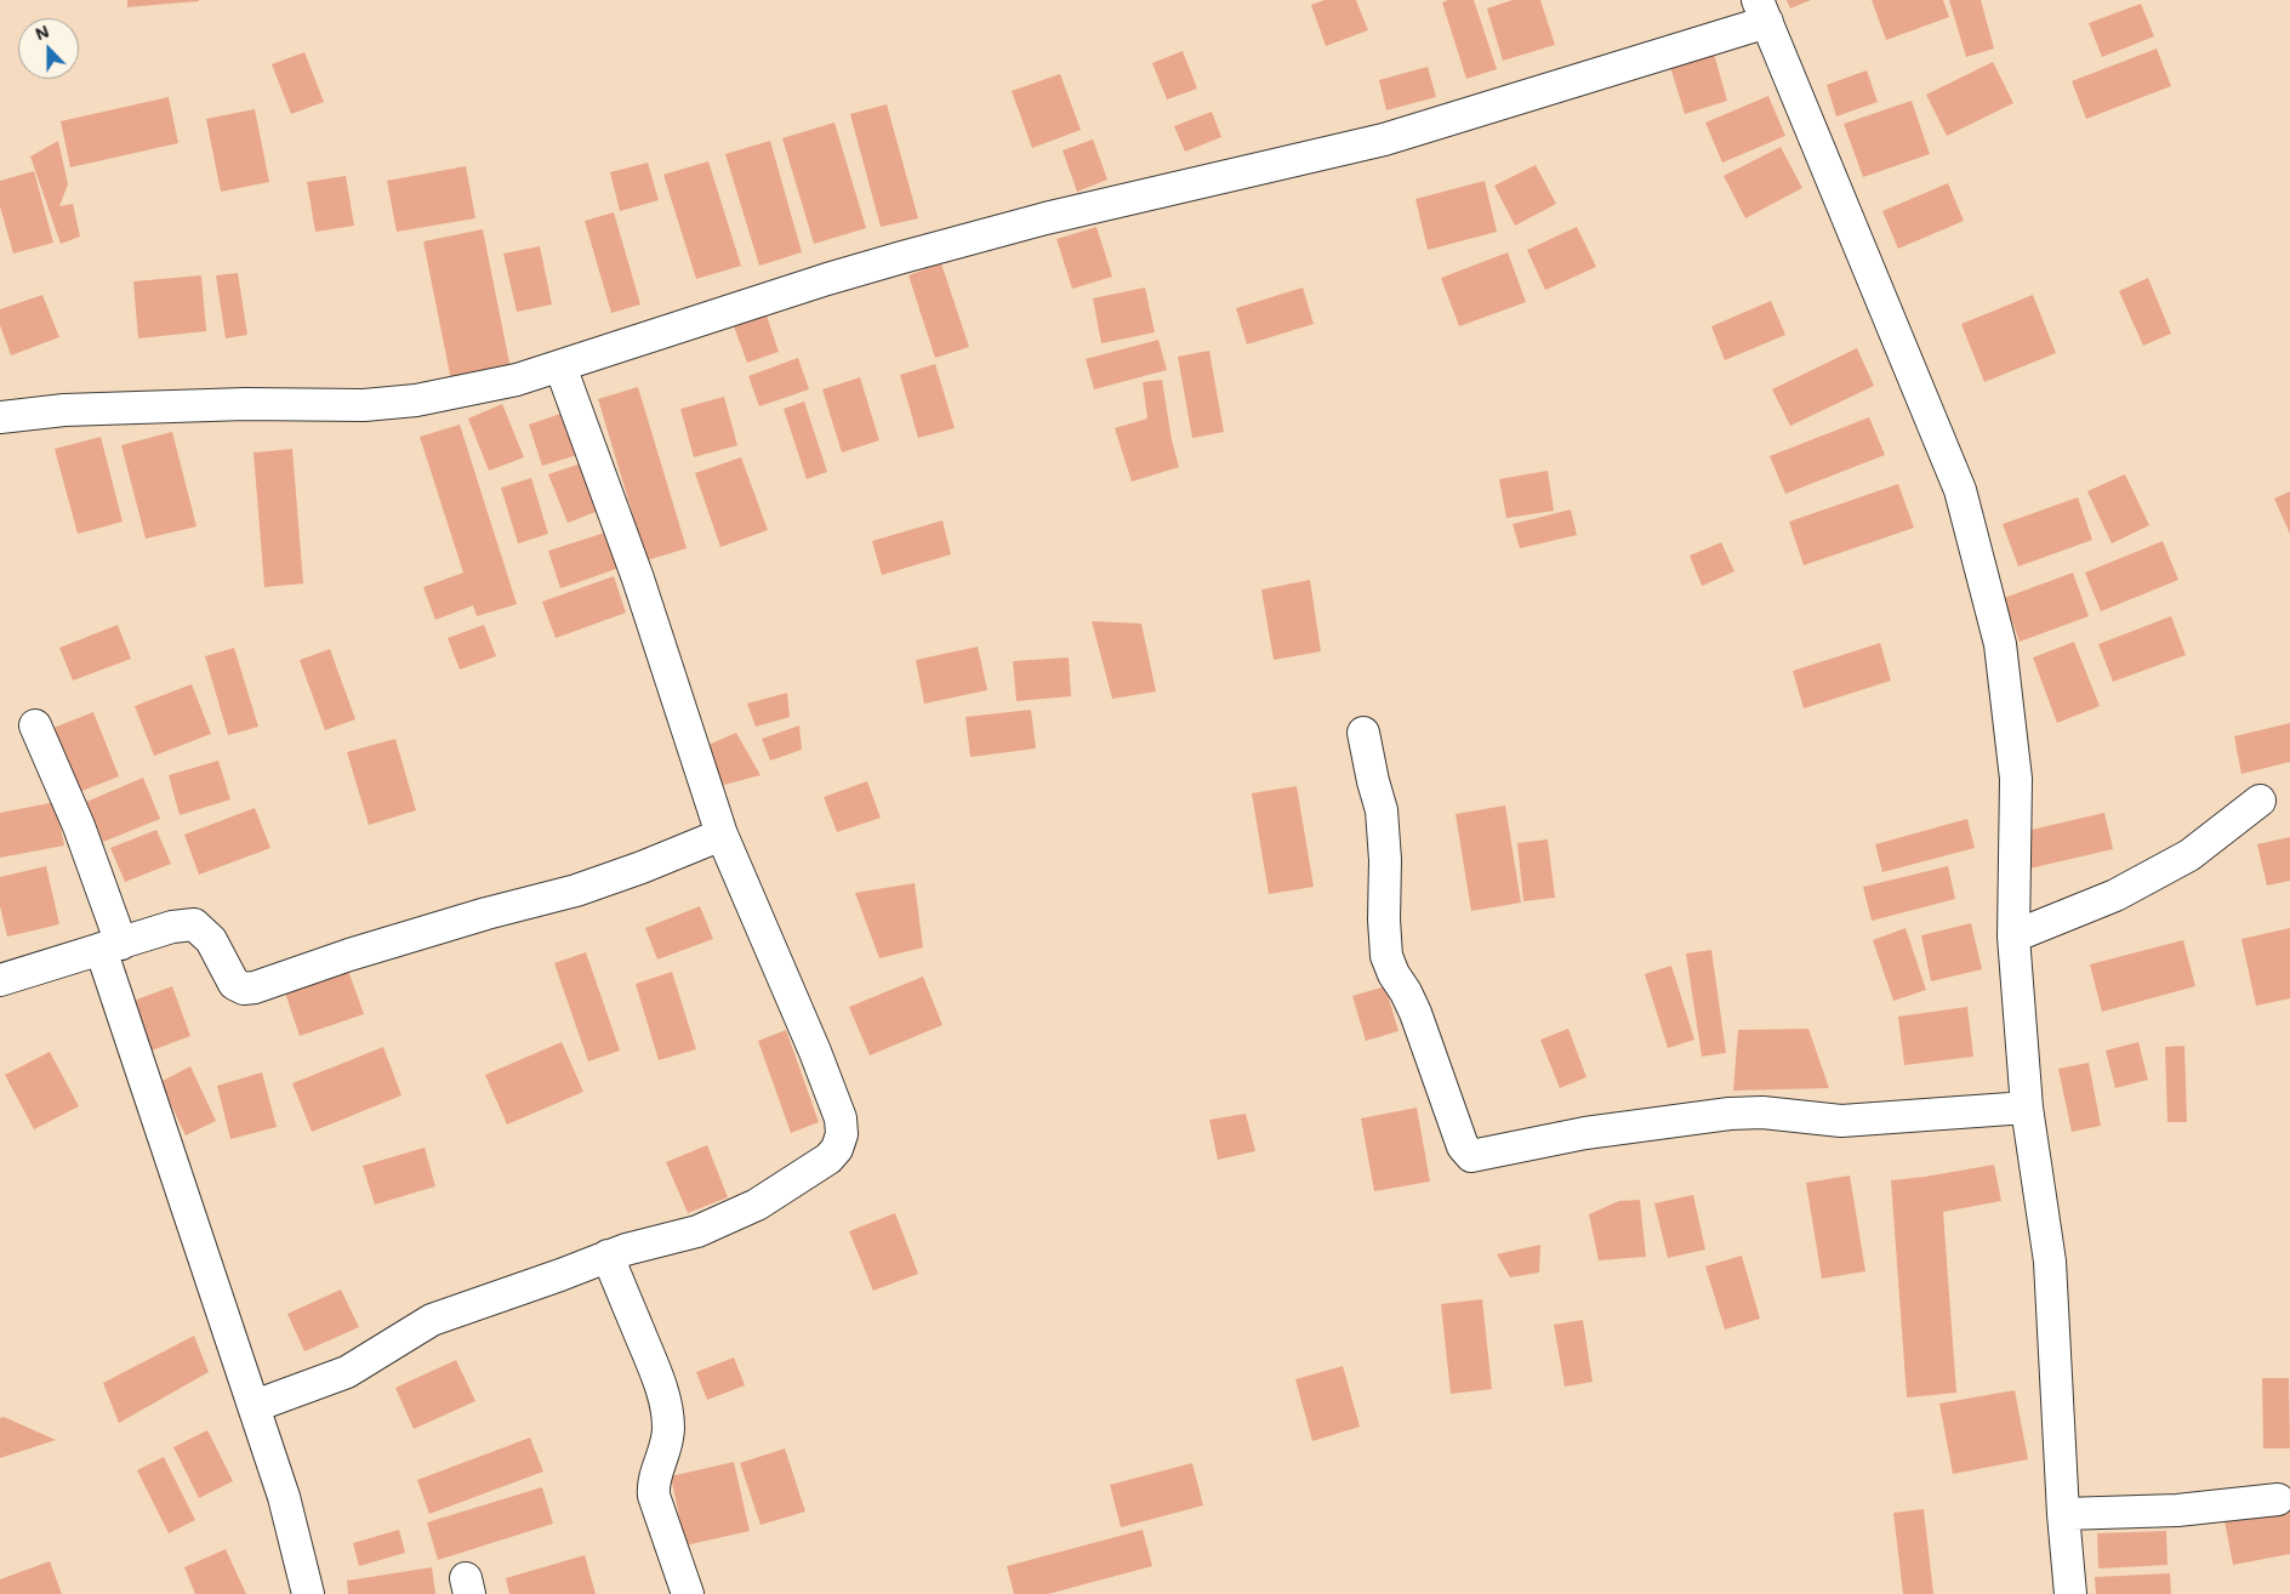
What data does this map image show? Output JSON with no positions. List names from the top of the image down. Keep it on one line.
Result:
{"north":"top"}
